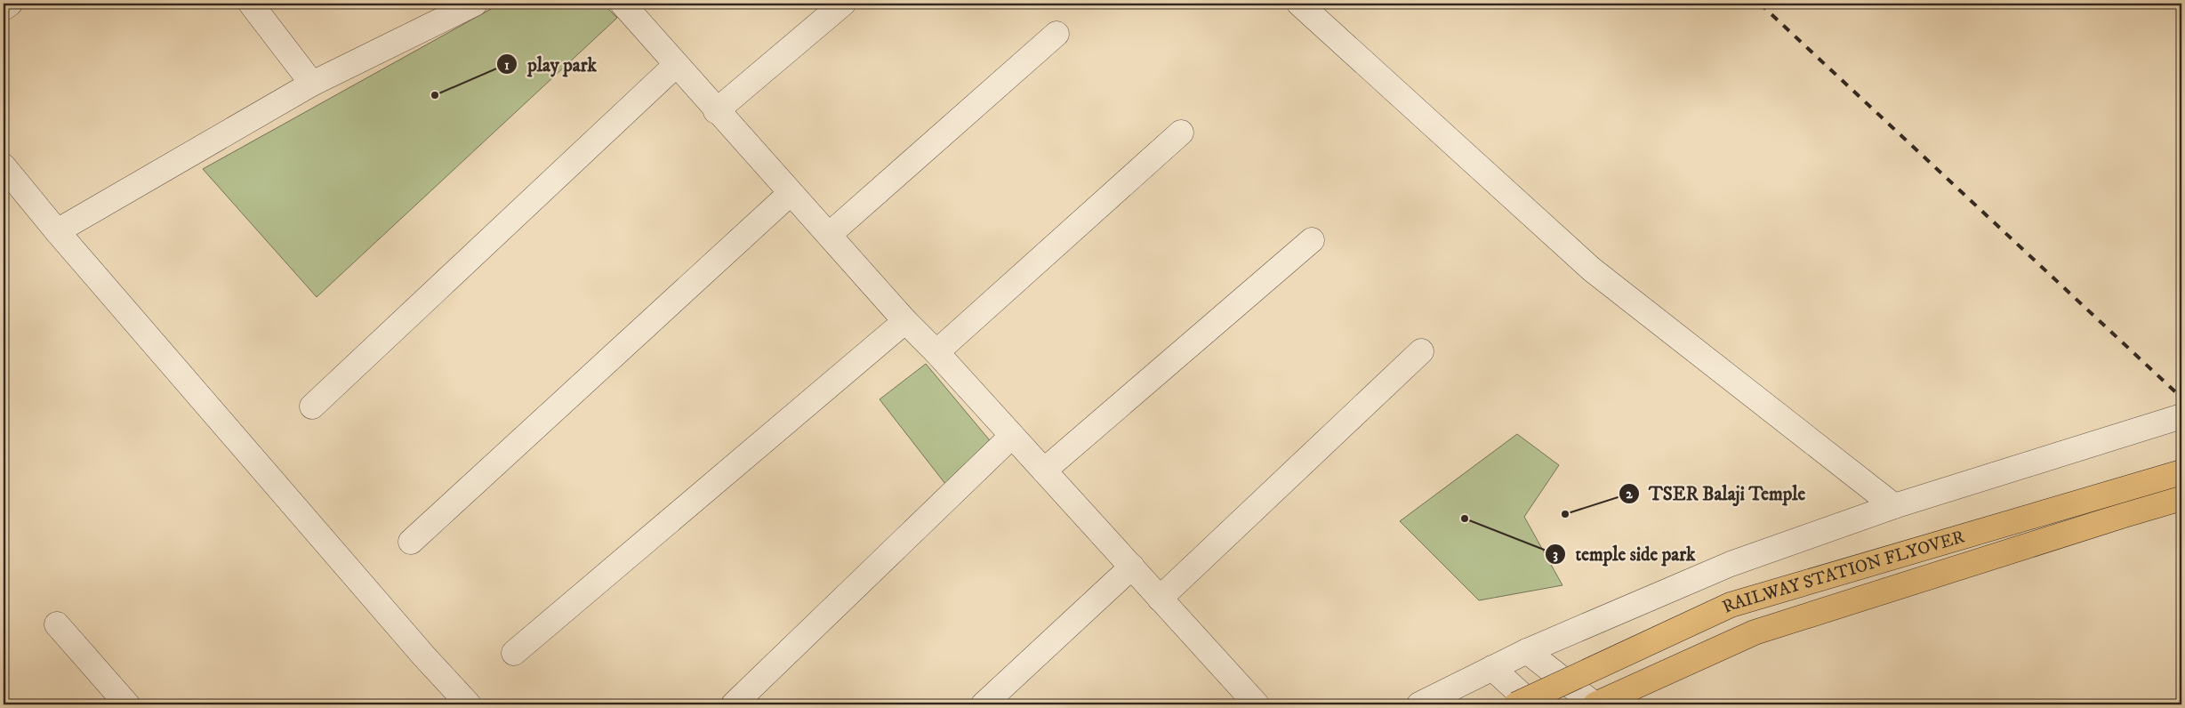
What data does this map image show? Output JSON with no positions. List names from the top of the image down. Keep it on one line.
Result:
{"streets":{"main road":["RAILWAY STATION FLYOVER"]},"places":["play park","TSER Balaji Temple","temple side park"]}
